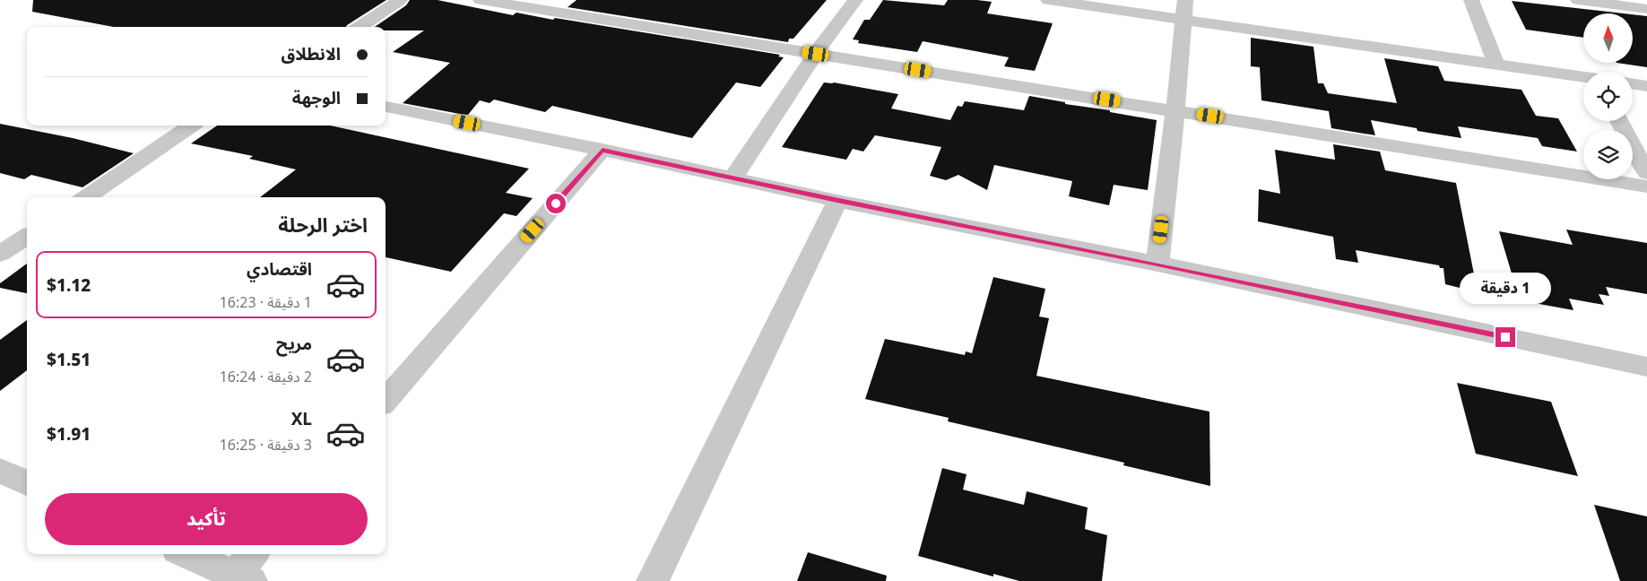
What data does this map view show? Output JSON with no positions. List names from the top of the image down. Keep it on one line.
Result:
{"north":"top","page":{"banner":["الانطلاق","الوجهة"],"heading":"اختر الرحلة","list":[{"name":"اقتصادي","note":"1 دقيقة · 16:23","value":"$1.12"},{"name":"مريح","note":"2 دقيقة · 16:24","value":"$1.51"},{"name":"XL","note":"3 دقيقة · 16:25","value":"$1.91"}],"bubble":"1 دقيقة","buttons":"تأكيد"}}
